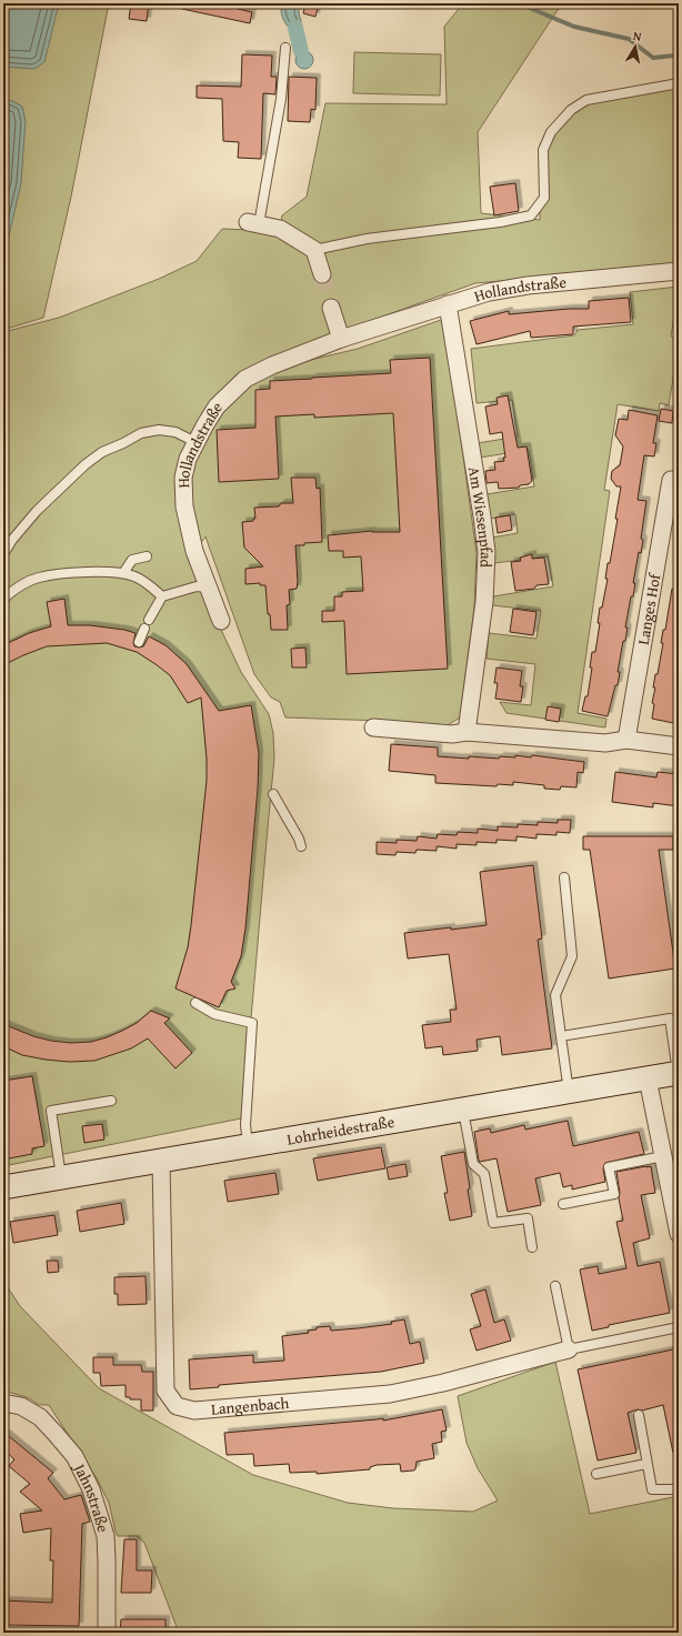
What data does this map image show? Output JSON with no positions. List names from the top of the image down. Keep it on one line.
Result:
{"streets":{"street":["Hollandstraße","Am Wiesenpfad","Langes Hof","Lohrheidestraße","Langenbach","Jahnstraße"]},"crossings":[["Hollandstraße","Am Wiesenpfad"],["Lohrheidestraße","Langenbach"]],"north":"top"}
